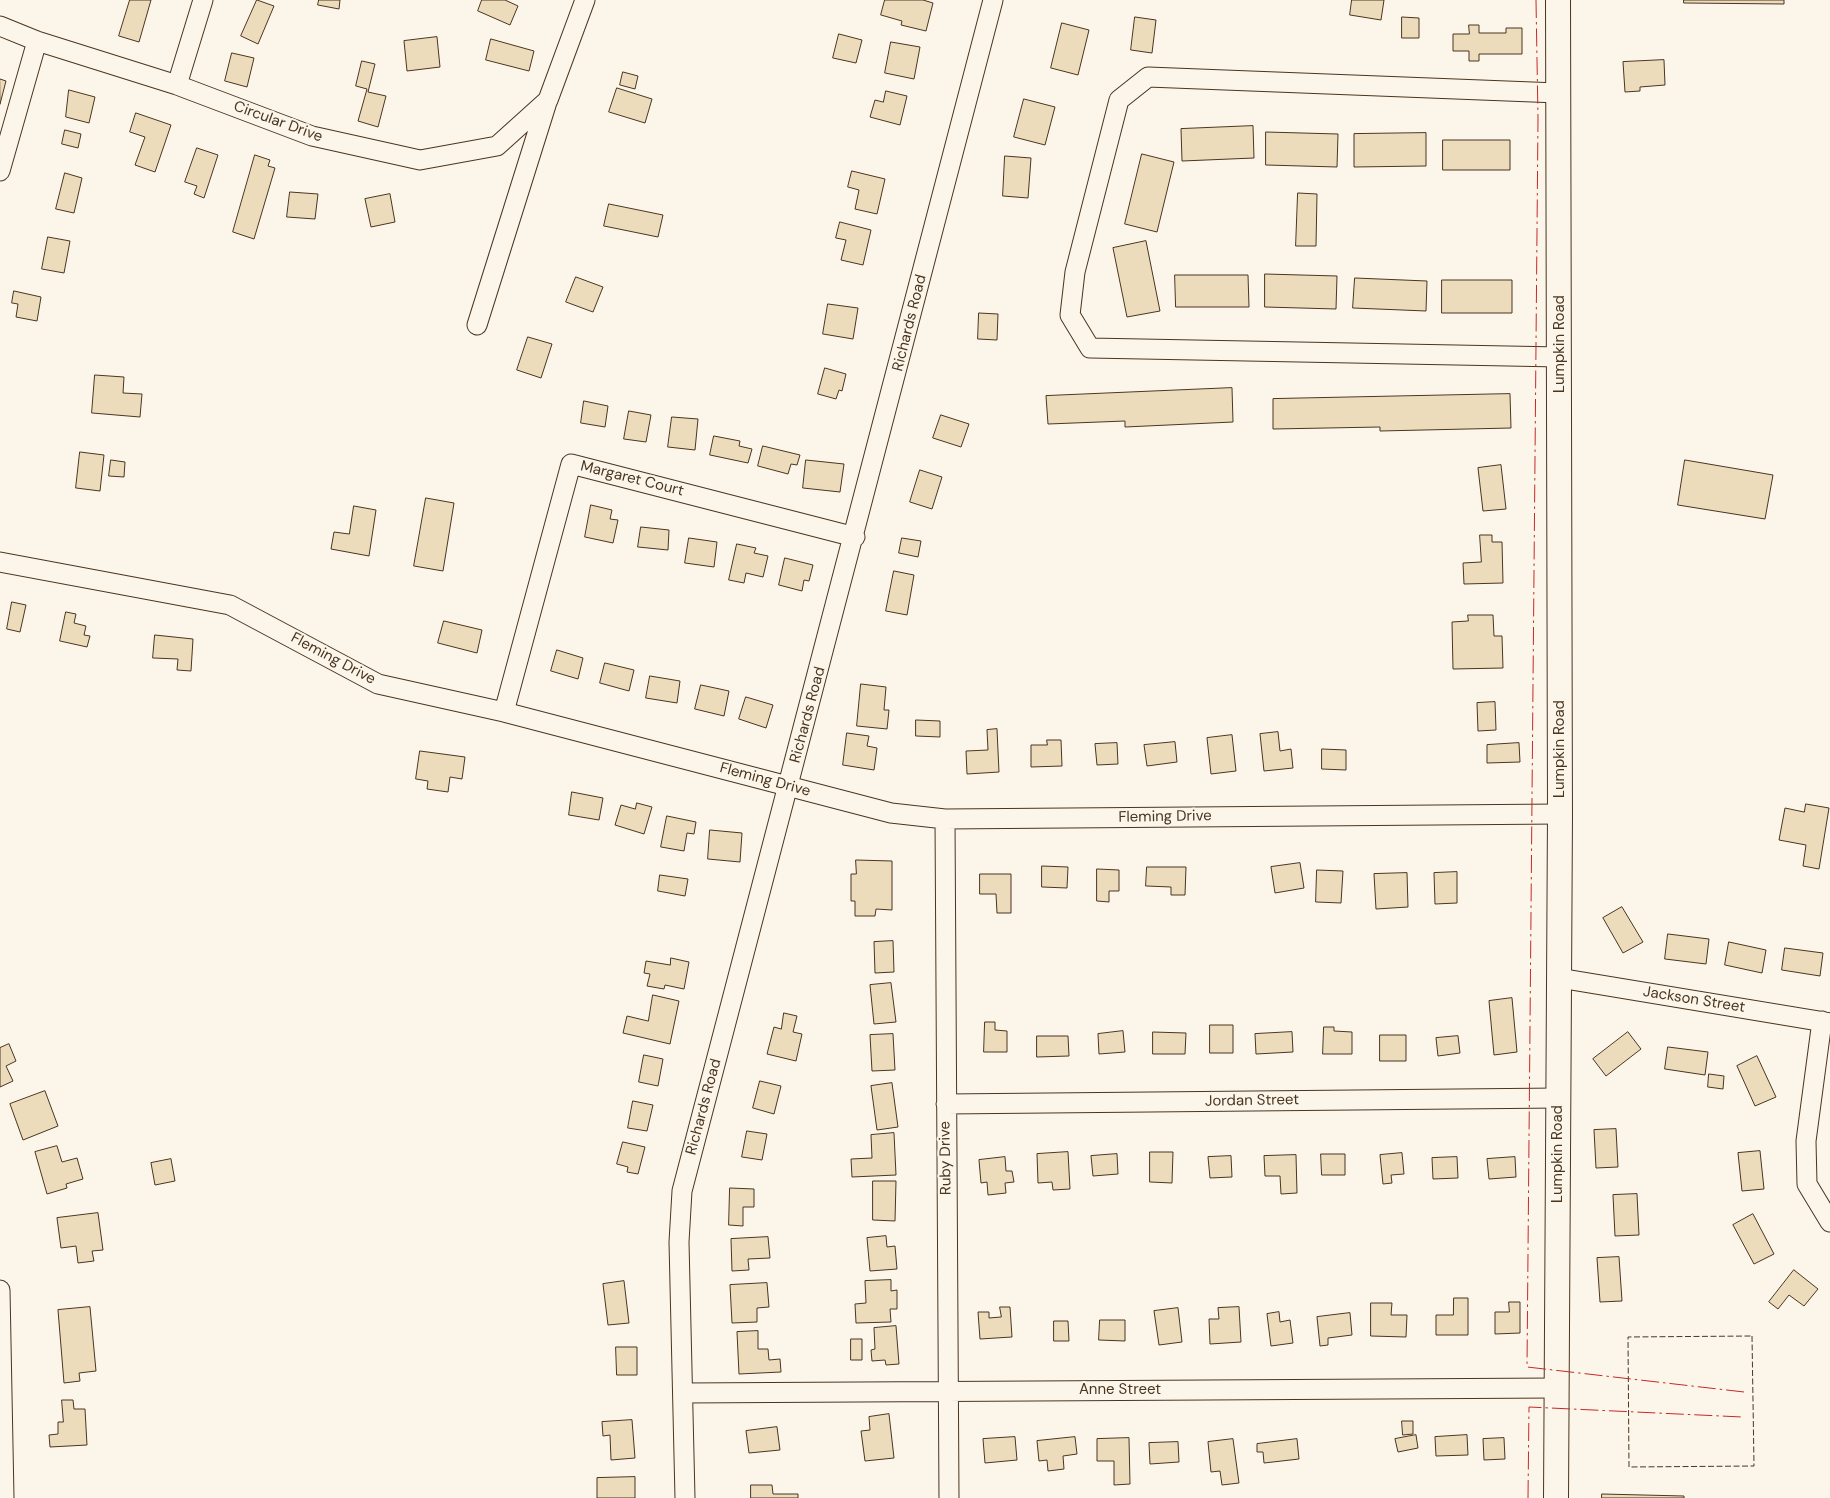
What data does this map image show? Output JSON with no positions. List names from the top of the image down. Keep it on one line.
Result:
{"streets":{"main road":["Lumpkin Road"],"street":["Circular Drive","Richards Road","Margaret Court","Fleming Drive","Jackson Street","Jordan Street","Ruby Drive","Anne Street"]},"crossings":[["Richards Road","Margaret Court"],["Richards Road","Fleming Drive"],["Richards Road","Anne Street"],["Lumpkin Road","Fleming Drive"],["Lumpkin Road","Jackson Street"],["Lumpkin Road","Jordan Street"],["Lumpkin Road","Anne Street"],["Margaret Court","Fleming Drive"],["Fleming Drive","Ruby Drive"],["Jordan Street","Ruby Drive"],["Ruby Drive","Anne Street"]]}
